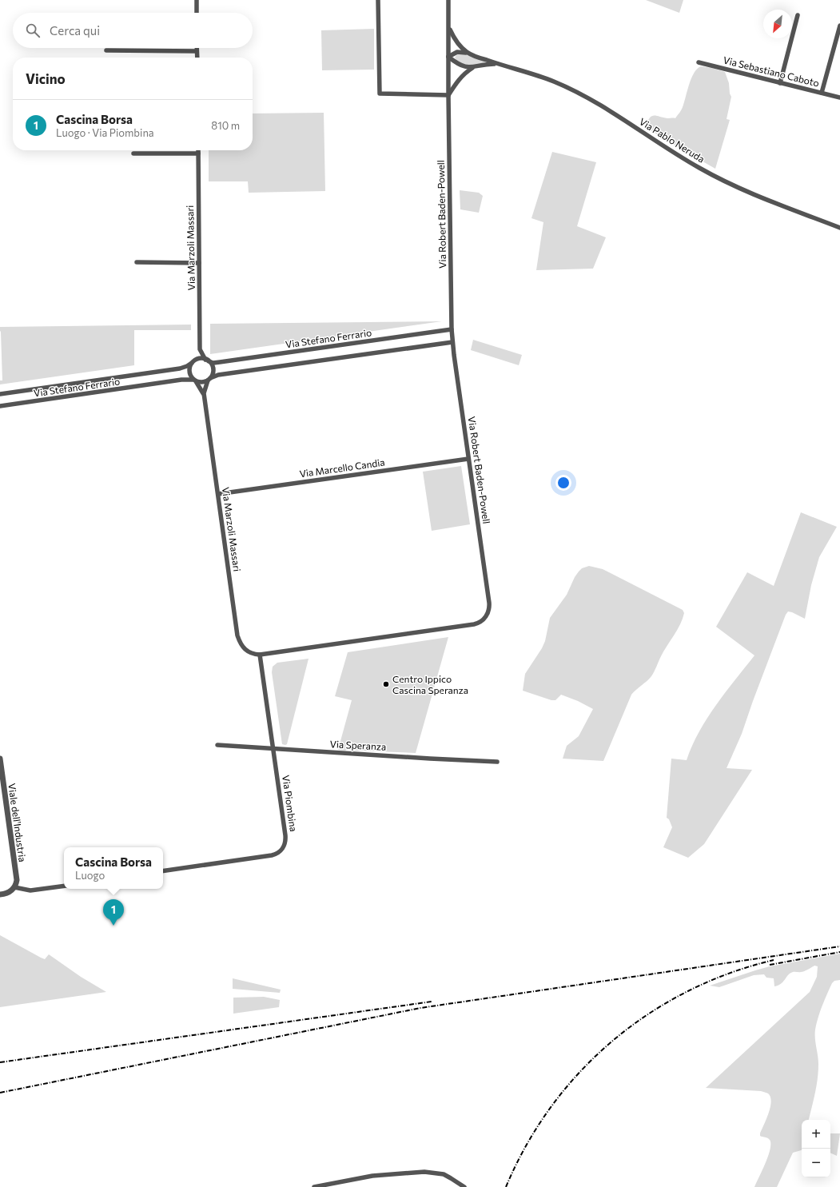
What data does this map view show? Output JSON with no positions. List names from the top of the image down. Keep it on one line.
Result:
{"streets":{"street":["Via Sebastiano Caboto","Via Pablo Neruda","Via Robert Baden-Powell","Via Marzoli Massari","Via Stefano Ferrario","Via Marcello Candia","Via Speranza","Via Piombina","Viale dell'Industria"]},"crossings":[["Via Robert Baden-Powell","Via Marzoli Massari"],["Via Robert Baden-Powell","Via Stefano Ferrario"],["Via Robert Baden-Powell","Via Marcello Candia"],["Via Robert Baden-Powell","Via Piombina"],["Via Marzoli Massari","Via Stefano Ferrario"],["Via Marzoli Massari","Via Marcello Candia"],["Via Marzoli Massari","Via Piombina"],["Via Speranza","Via Piombina"]],"places":["Centro Ippico Cascina Speranza"],"north":"bottom left","page":{"search":"Cerca qui","heading":"Vicino","list":[{"mark":"1","name":"Cascina Borsa","note":"Luogo · Via Piombina","value":"810 m"}],"popup":["Cascina Borsa","Luogo"],"pins":"1","map_buttons":["+","−"]}}
